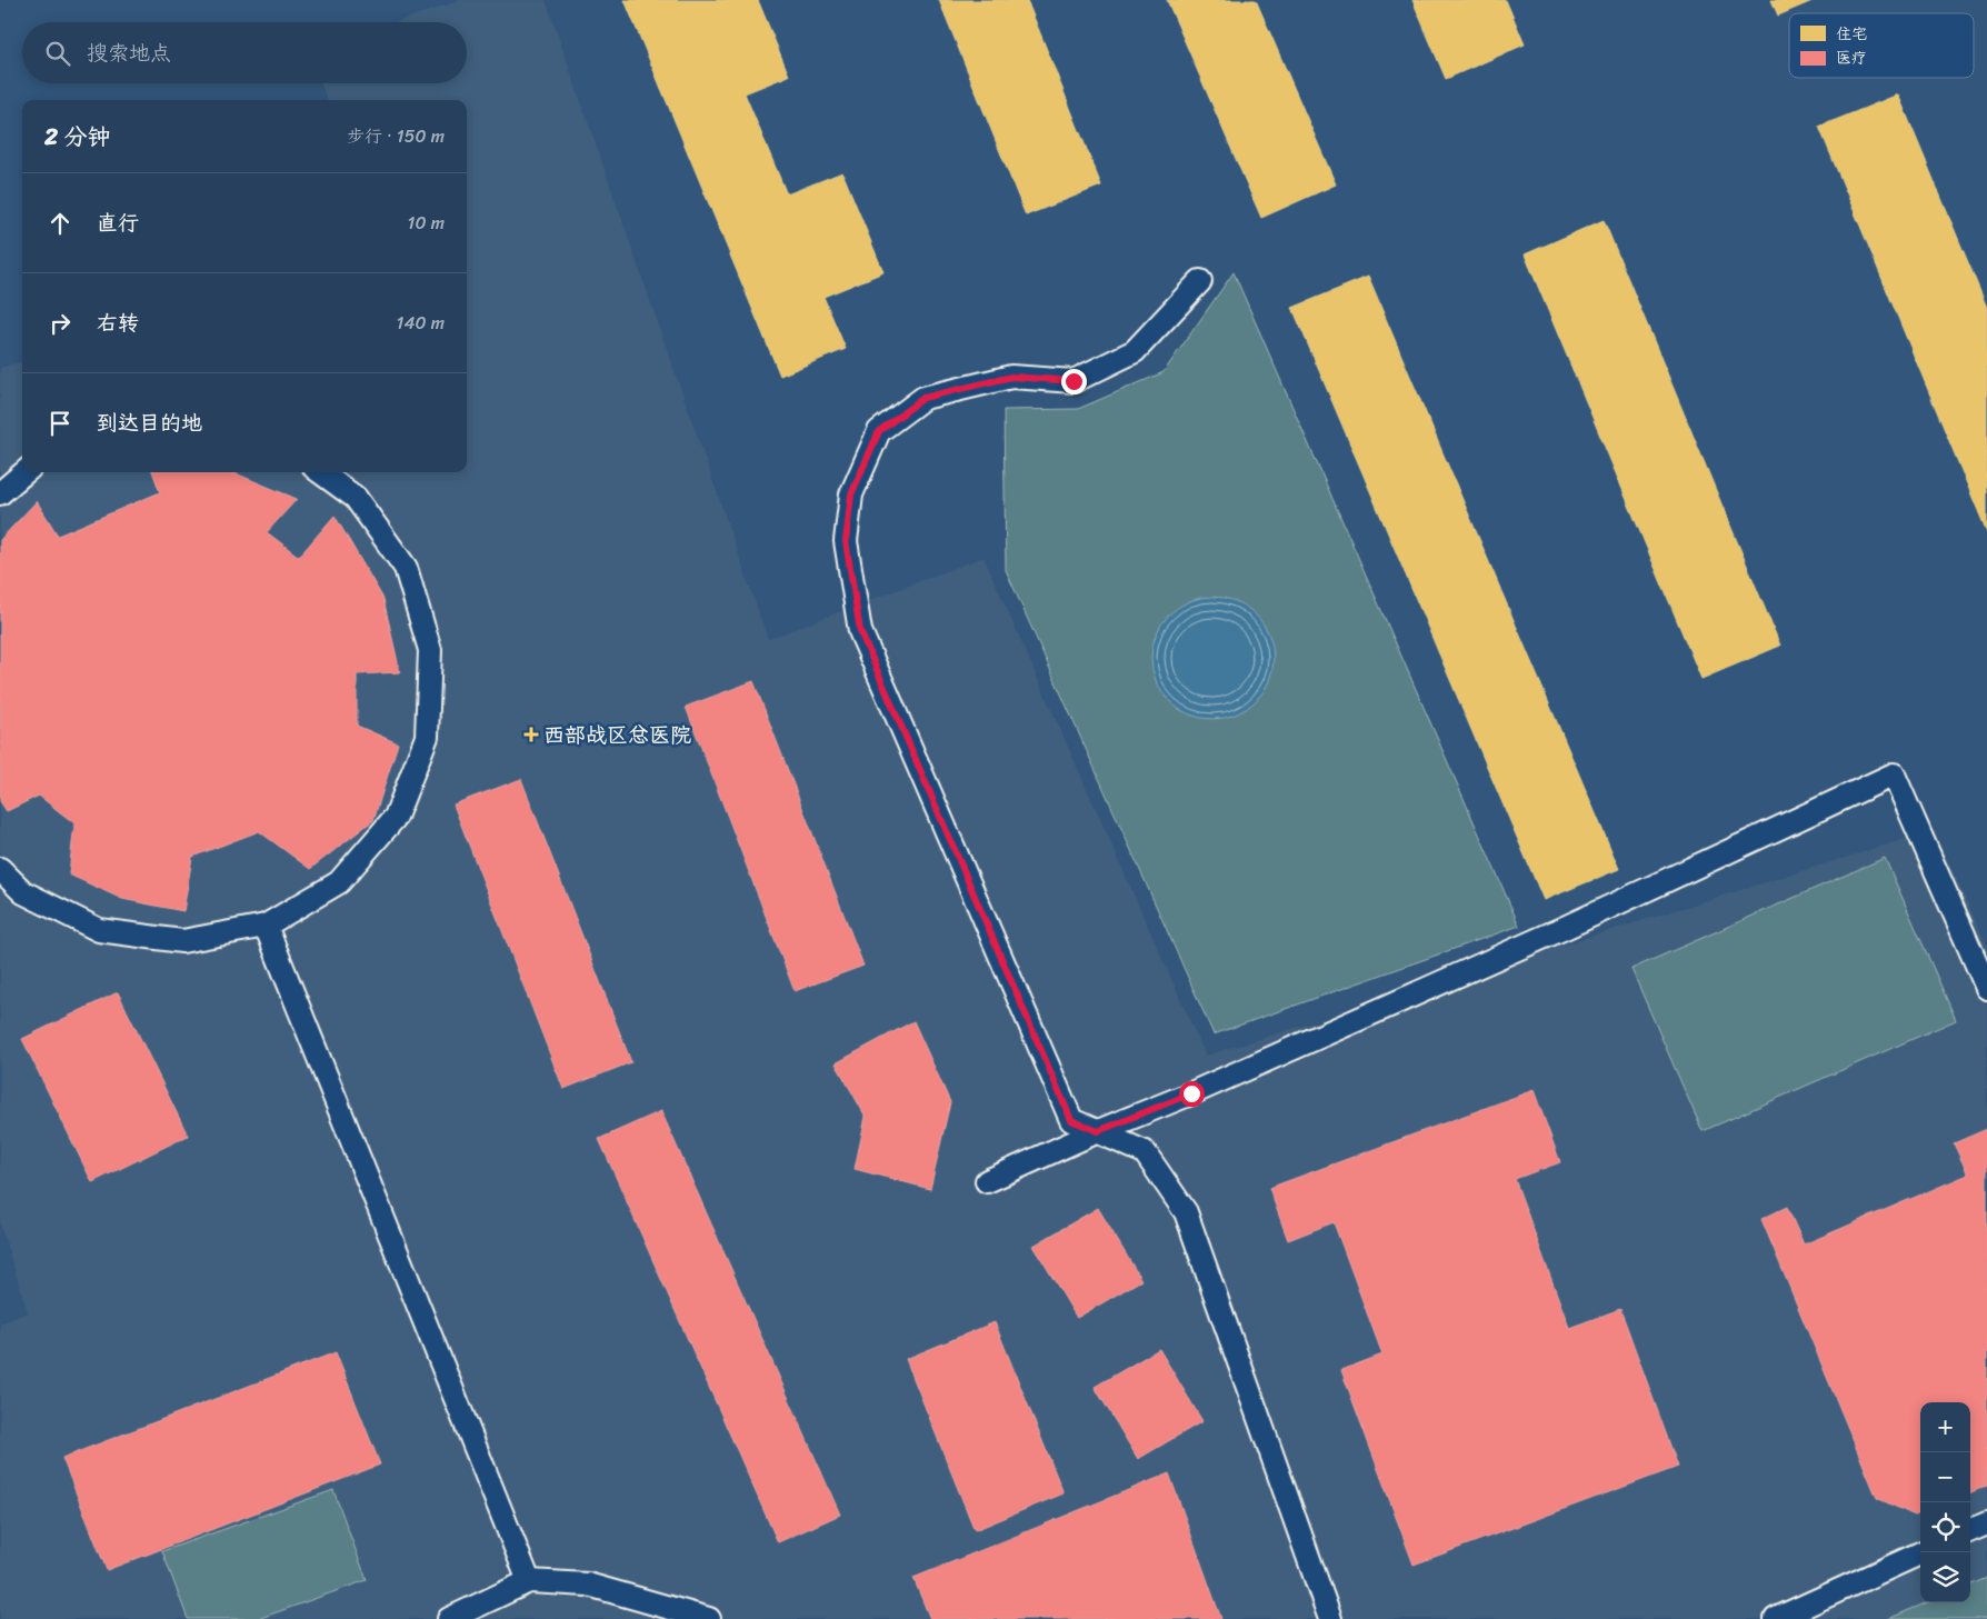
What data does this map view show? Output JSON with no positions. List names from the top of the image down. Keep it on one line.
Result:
{"places":{"health":["西部战区总医院"]},"legend":["住宅","医疗"],"page":{"search":"搜索地点","heading":["2 分钟","步行 · 150 m"],"list":[["直行","10 m"],["右转","140 m"],"到达目的地"],"map_buttons":["+","−"]}}
